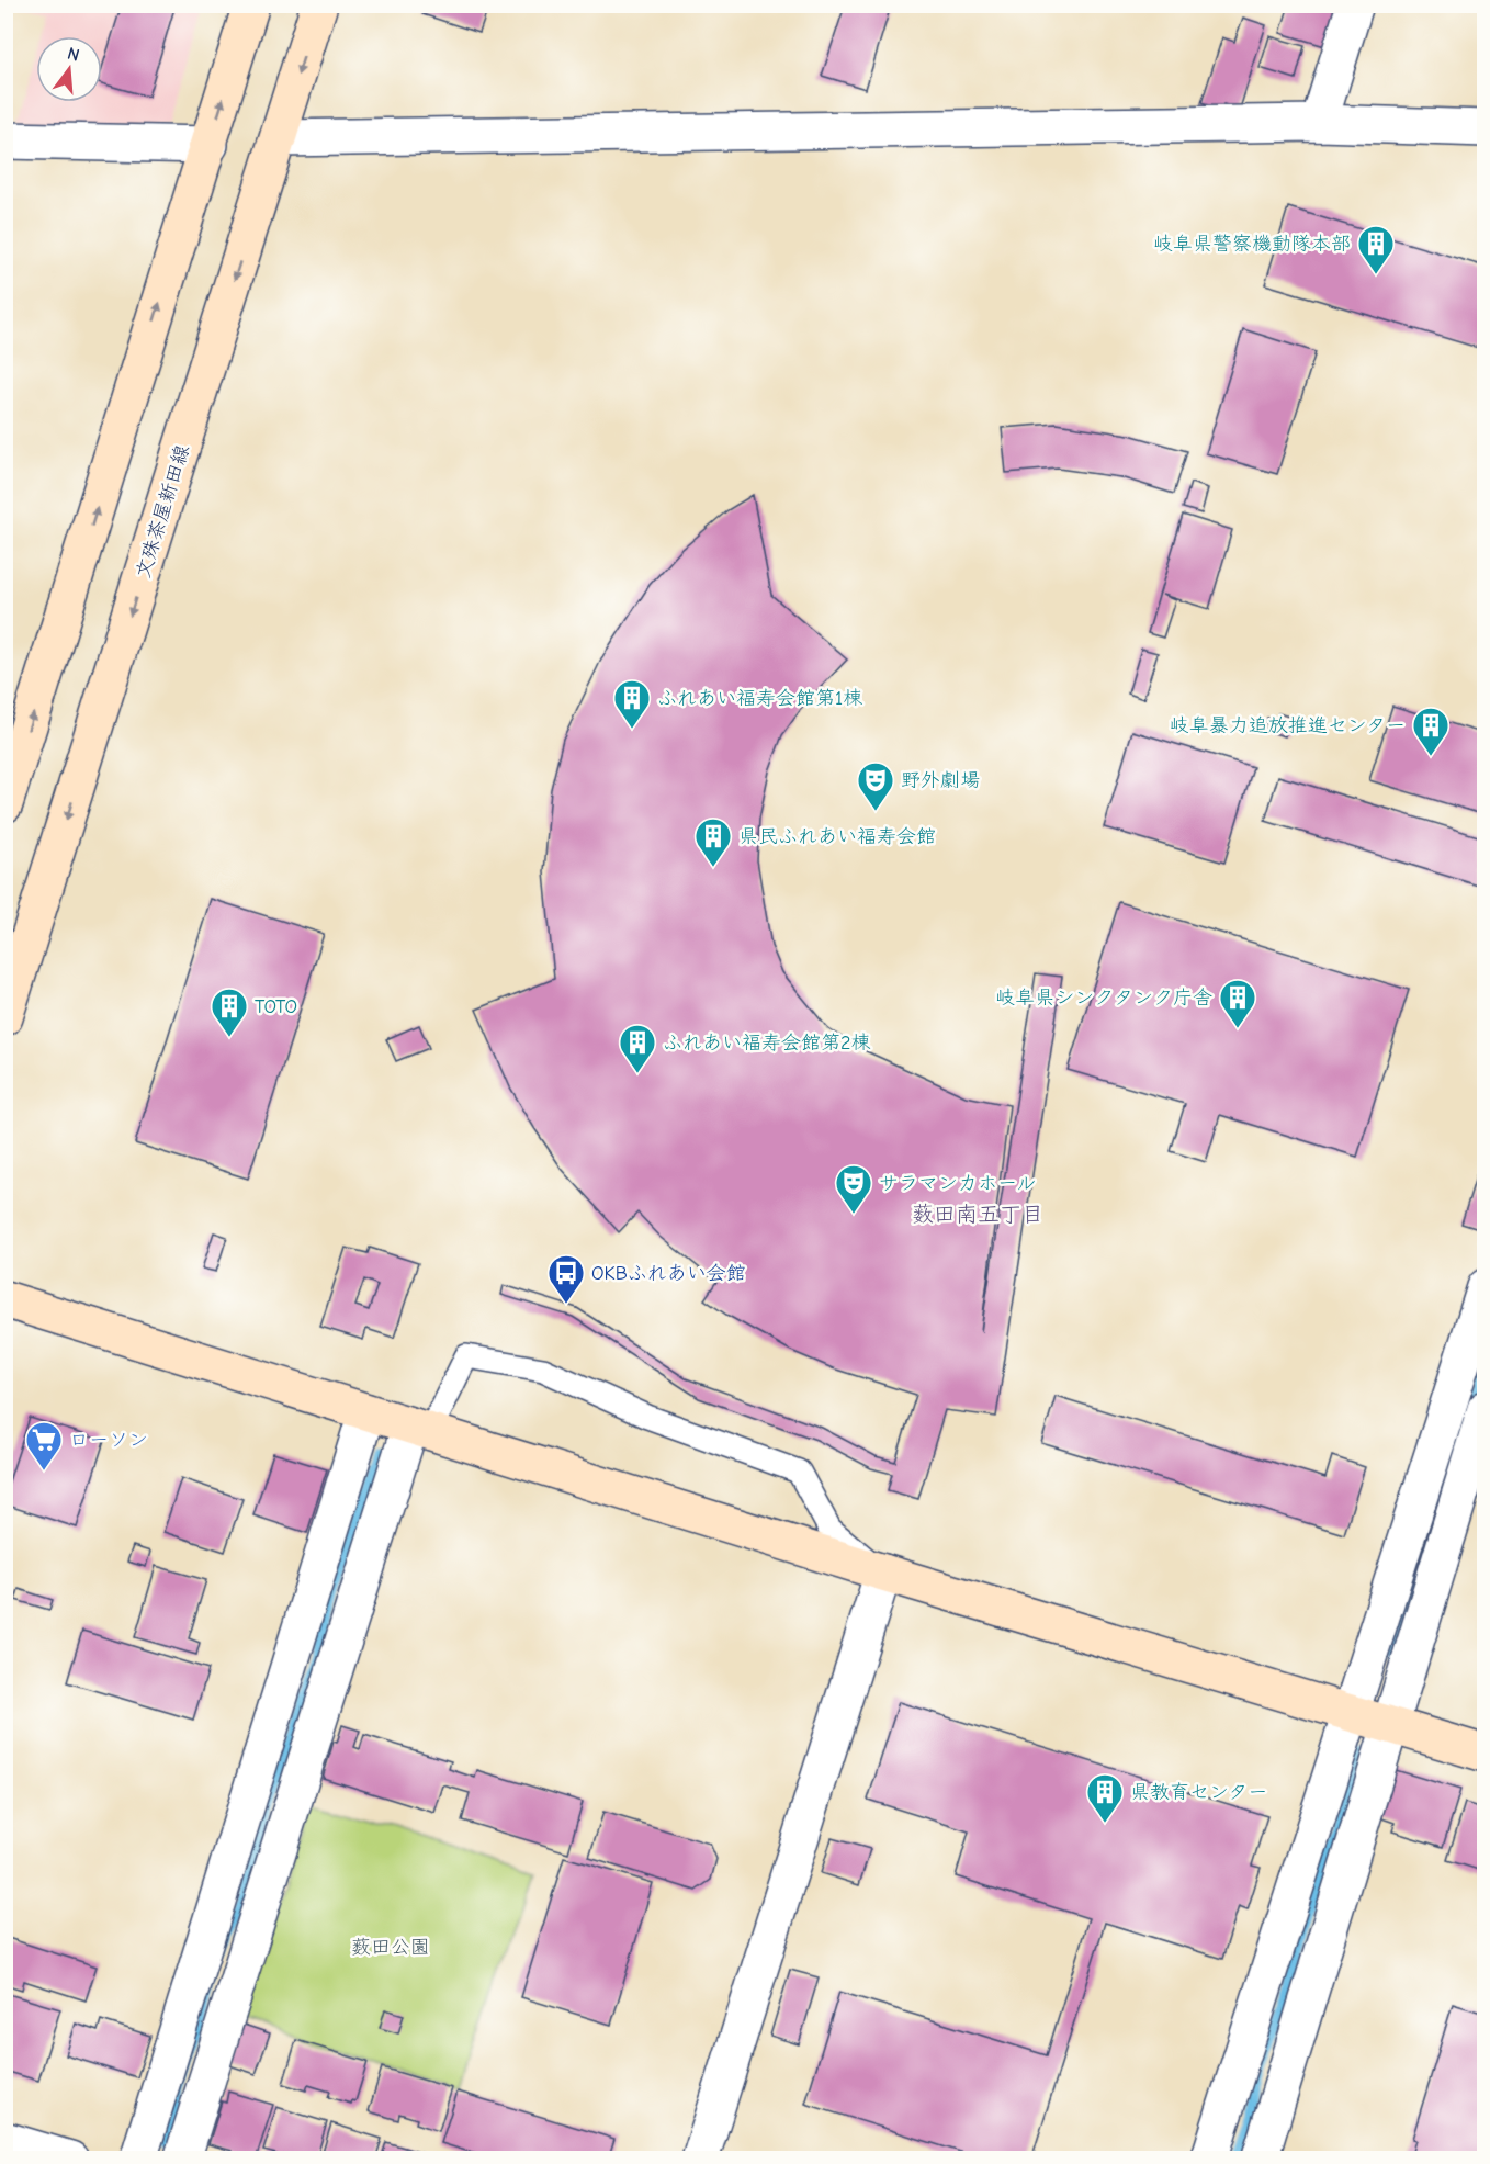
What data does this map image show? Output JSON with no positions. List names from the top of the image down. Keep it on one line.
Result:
{"streets":{"main road":["文殊茶屋新田線"]},"districts":["薮田南五丁目"],"parks":["薮田公園"],"places":{"building":["岐阜県警察機動隊本部","ふれあい福寿会館第1棟","岐阜暴力追放推進センター","県民ふれあい福寿会館","岐阜県シンクタンク庁舎","TOTO","ふれあい福寿会館第2棟","県教育センター"],"theatre":["野外劇場","サラマンカホール"],"bus stop":["OKBふれあい会館"],"supermarket":["ローソン"]},"north":"top"}
